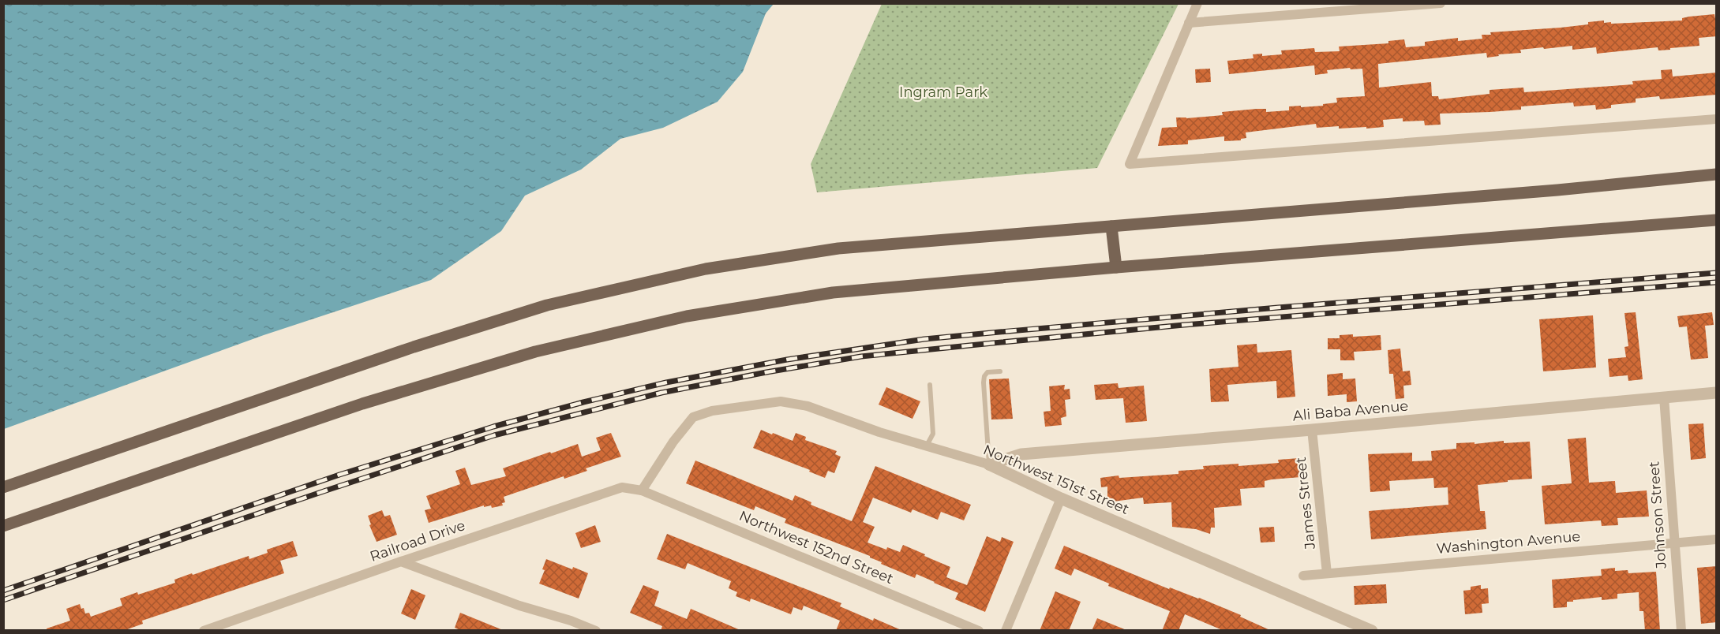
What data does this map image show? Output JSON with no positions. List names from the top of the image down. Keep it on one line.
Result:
{"streets":{"street":["Ali Baba Avenue","Northwest 151st Street","James Street","Johnson Street","Railroad Drive","Washington Avenue","Northwest 152nd Street"]},"crossings":[["Ali Baba Avenue","Northwest 151st Street"],["Ali Baba Avenue","James Street"],["Ali Baba Avenue","Johnson Street"],["Northwest 151st Street","Railroad Drive"],["Northwest 151st Street","Northwest 152nd Street"],["James Street","Washington Avenue"],["Johnson Street","Washington Avenue"],["Railroad Drive","Northwest 152nd Street"]],"parks":["Ingram Park"]}
